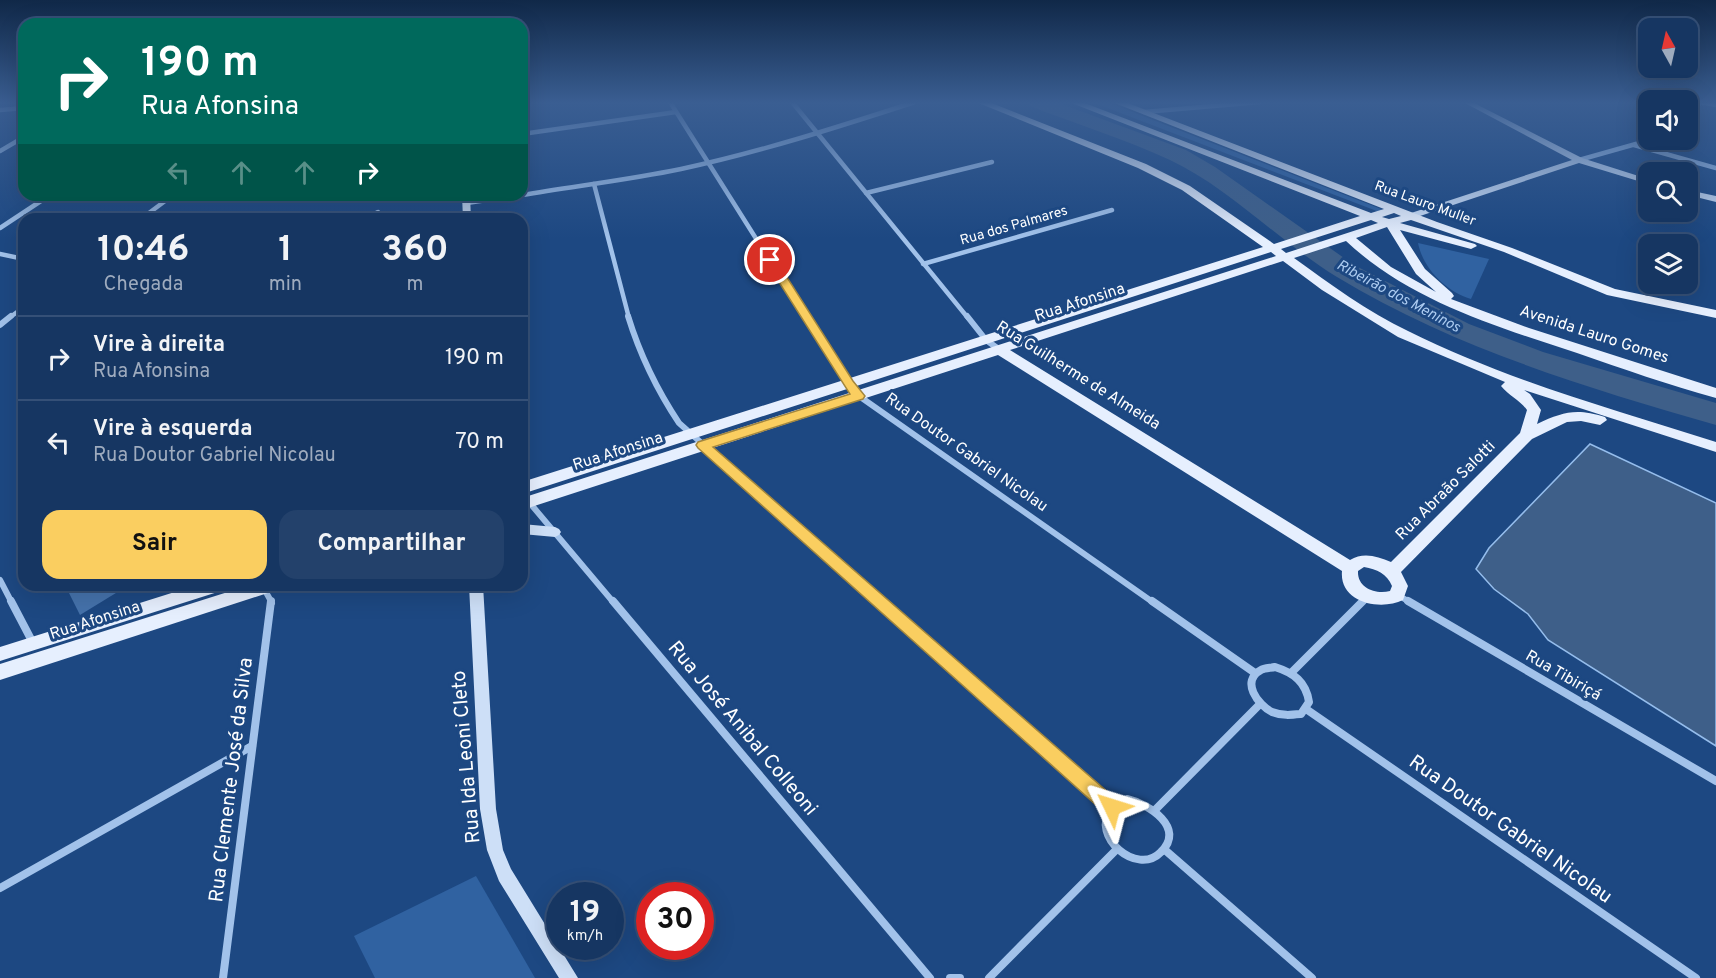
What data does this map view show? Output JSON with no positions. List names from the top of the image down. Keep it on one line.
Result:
{"streets":{"main road":["Rua Lauro Muller","Rua Afonsina","Avenida Lauro Gomes","Rua Guilherme de Almeida","Rua Abraão Salotti"],"street":["Rua dos Palmares","Rua Doutor Gabriel Nicolau","Rua Tibiriçá","Rua José Anibal Colleoni","Rua Ida Leoni Cleto","Rua Clemente José da Silva"]},"crossings":[["Rua Lauro Muller","Rua Afonsina"],["Rua Lauro Muller","Avenida Lauro Gomes"],["Rua dos Palmares","Rua Guilherme de Almeida"],["Rua Afonsina","Avenida Lauro Gomes"],["Rua Afonsina","Rua Guilherme de Almeida"],["Rua Afonsina","Rua Doutor Gabriel Nicolau"],["Rua Guilherme de Almeida","Rua Abraão Salotti"],["Rua Guilherme de Almeida","Rua Tibiriçá"],["Rua Abraão Salotti","Rua Tibiriçá"]],"water":["Ribeirão dos Meninos"],"north":"top","page":{"turn":["190 m","Rua Afonsina"],"eta":["10:46","Chegada","1","min","360","m"],"list":[{"name":"Vire à direita","note":"Rua Afonsina","value":"190 m"},{"name":"Vire à esquerda","note":"Rua Doutor Gabriel Nicolau","value":"70 m"}],"buttons":["Sair","Compartilhar"],"speed":"19 km/h","limit":"30"}}
